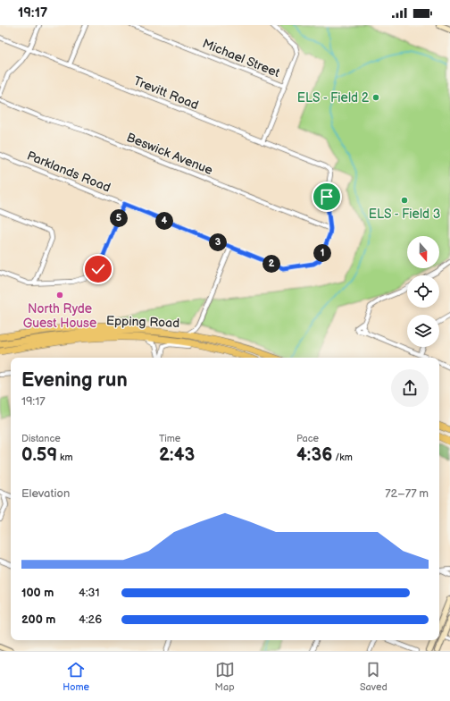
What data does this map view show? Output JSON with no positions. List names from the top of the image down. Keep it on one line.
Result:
{"streets":{"main road":["Epping Road"],"street":["Michael Street","Trevitt Road","Beswick Avenue","Parklands Road"]},"crossings":[["Trevitt Road","Parklands Road"],["Beswick Avenue","Parklands Road"]],"places":["ELS - Field 2","ELS - Field 3","North Ryde Guest House"],"north":"bottom","page":{"status":"19:17","pins":["5","4","3","1","2"],"heading":["Evening run","19:17"],"stats":[["Distance","0.59 km"],["Time","2:43"],["Pace","4:36 /km"]],"chart":["Elevation","72–77 m"],"list":[{"name":"100 m","note":"4:31"},{"name":"200 m","note":"4:26"}],"tabs":["Home","Map","Saved"]}}
